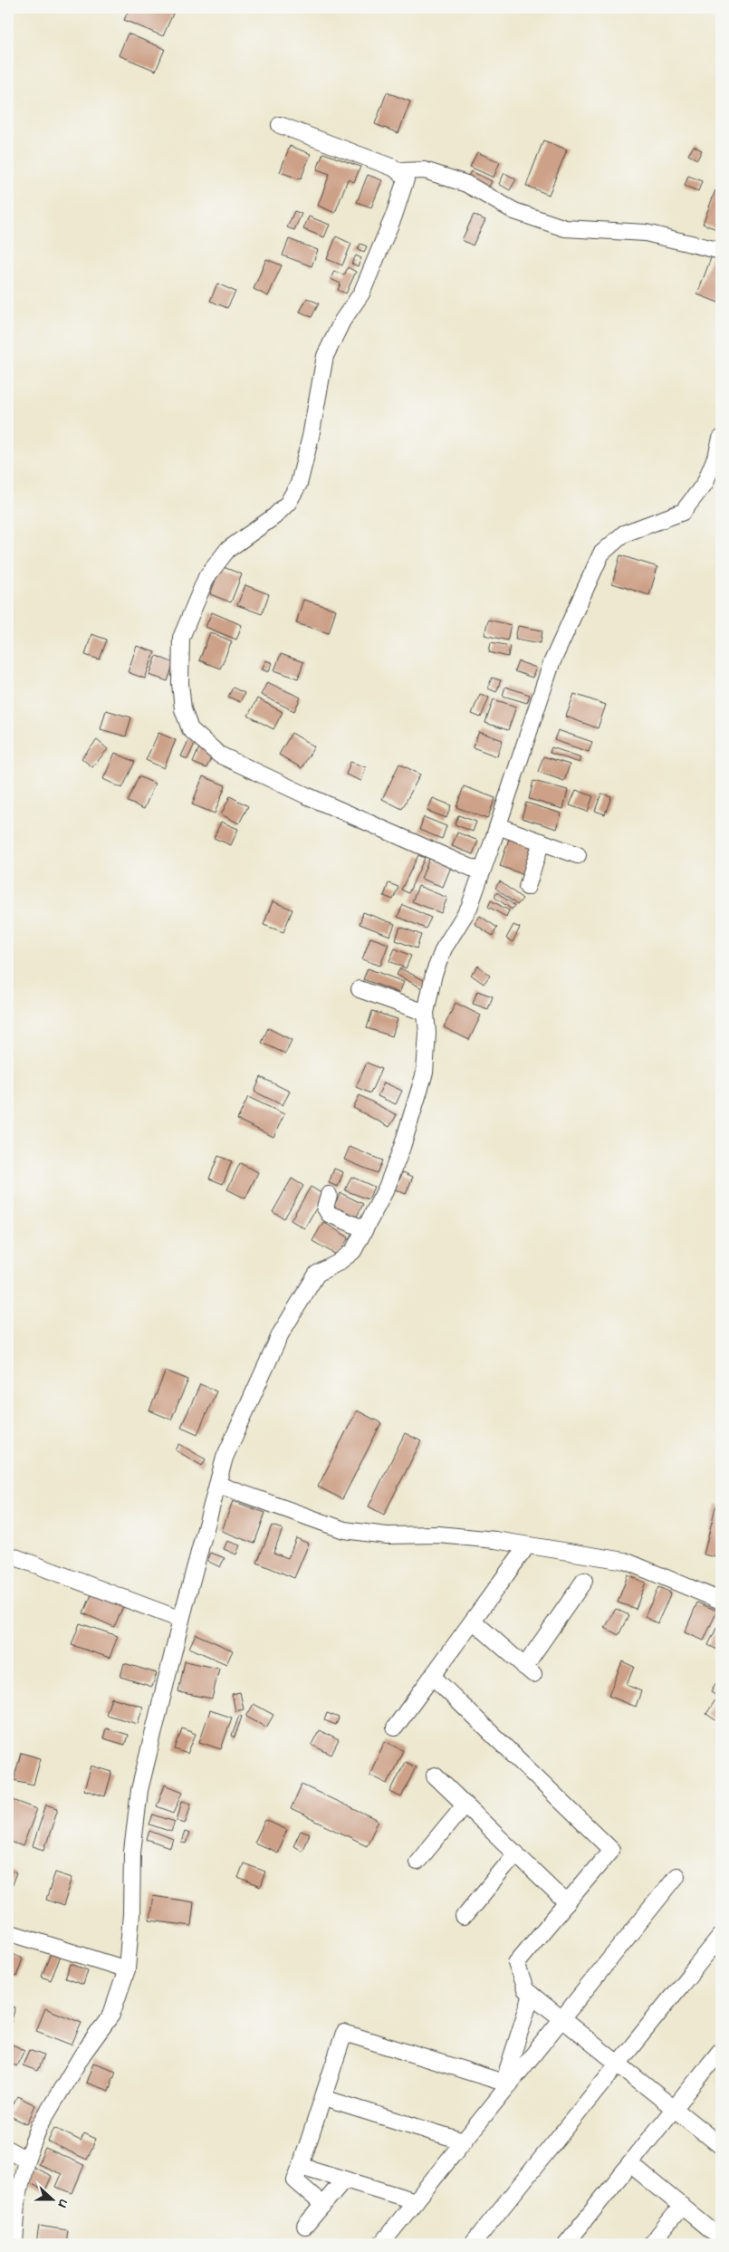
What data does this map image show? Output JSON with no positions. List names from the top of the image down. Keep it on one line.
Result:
{"north":"right"}
